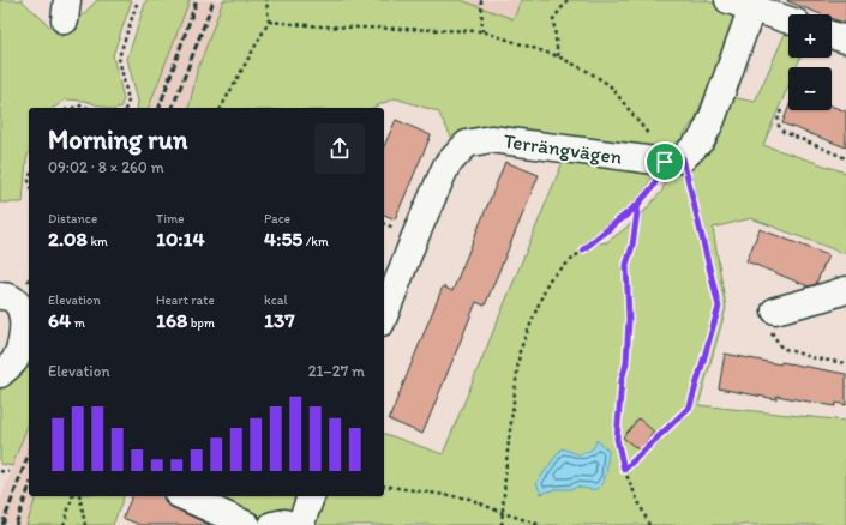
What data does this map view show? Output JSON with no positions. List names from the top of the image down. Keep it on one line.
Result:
{"streets":{"street":["Terrängvägen"]},"page":{"map_buttons":["+","−"],"heading":["Morning run","09:02 · 8 × 260 m"],"stats":[["Distance","2.08 km"],["Time","10:14"],["Pace","4:55 /km"],["Elevation","64 m"],["Heart rate","168 bpm"],["kcal","137"]],"chart":["Elevation","21–27 m"]}}
